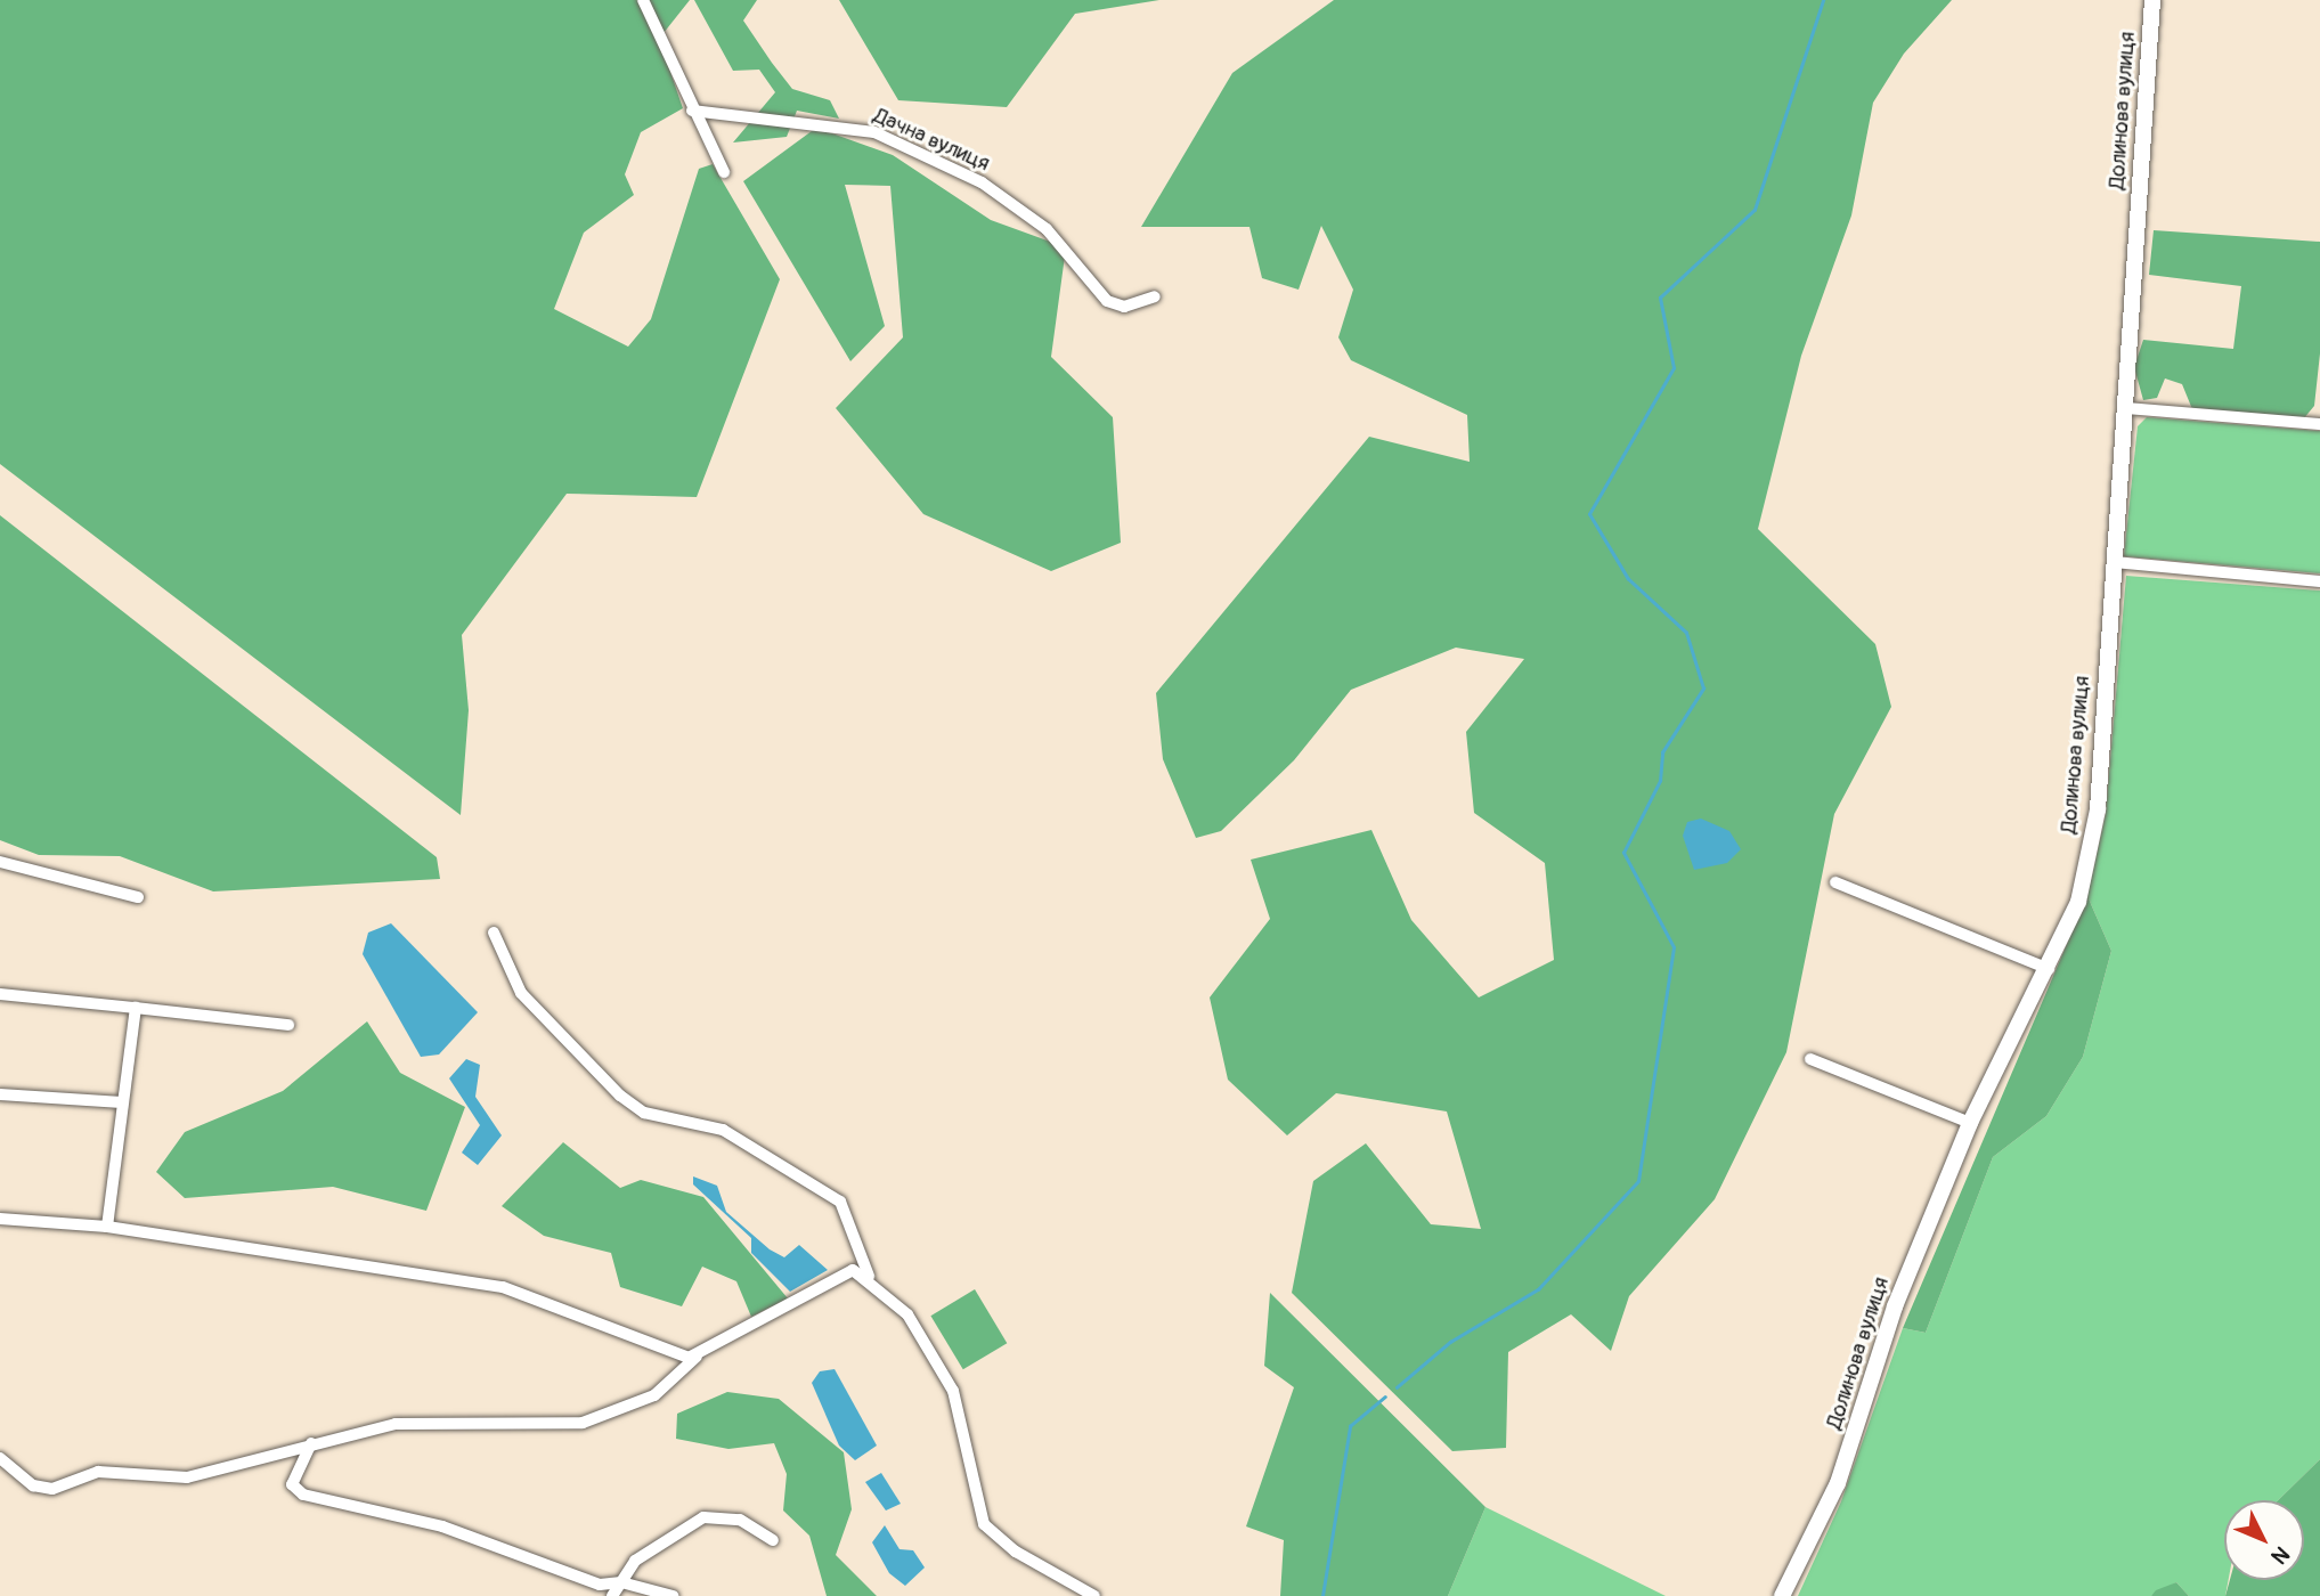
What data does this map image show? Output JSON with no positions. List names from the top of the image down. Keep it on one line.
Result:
{"streets":{"street":["Долинова вулиця","Дачна вулиця"]},"north":"bottom right"}
